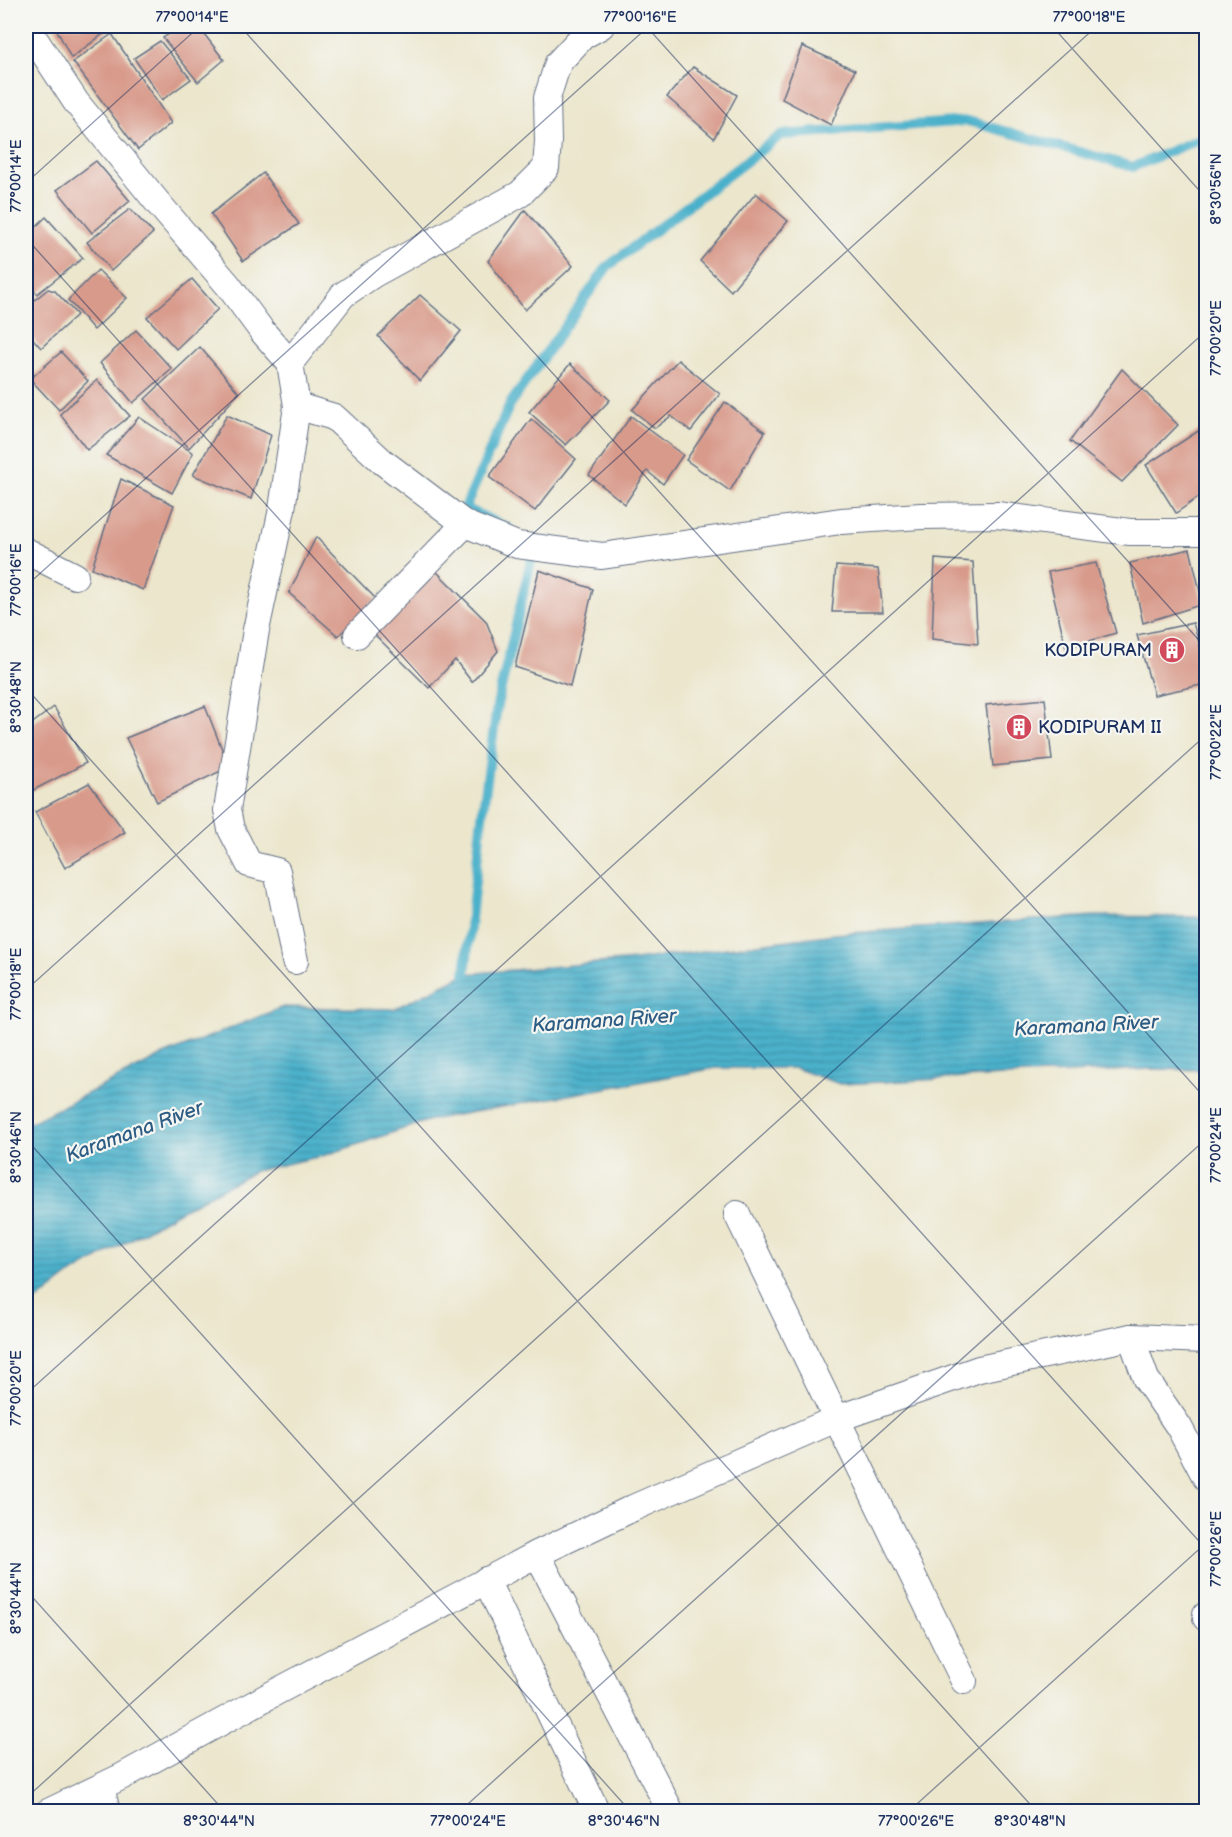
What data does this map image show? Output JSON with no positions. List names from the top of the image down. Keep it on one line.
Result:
{"water":["Karamana River"],"places":{"building":["KODIPURAM","KODIPURAM II"]},"coordinates":["77°00'14\"E","77°00'16\"E","77°00'18\"E","8°30'56\"N","77°00'20\"E","8°30'48\"N","77°00'22\"E","77°00'24\"E","8°30'46\"N","77°00'26\"E","8°30'44\"N"]}
